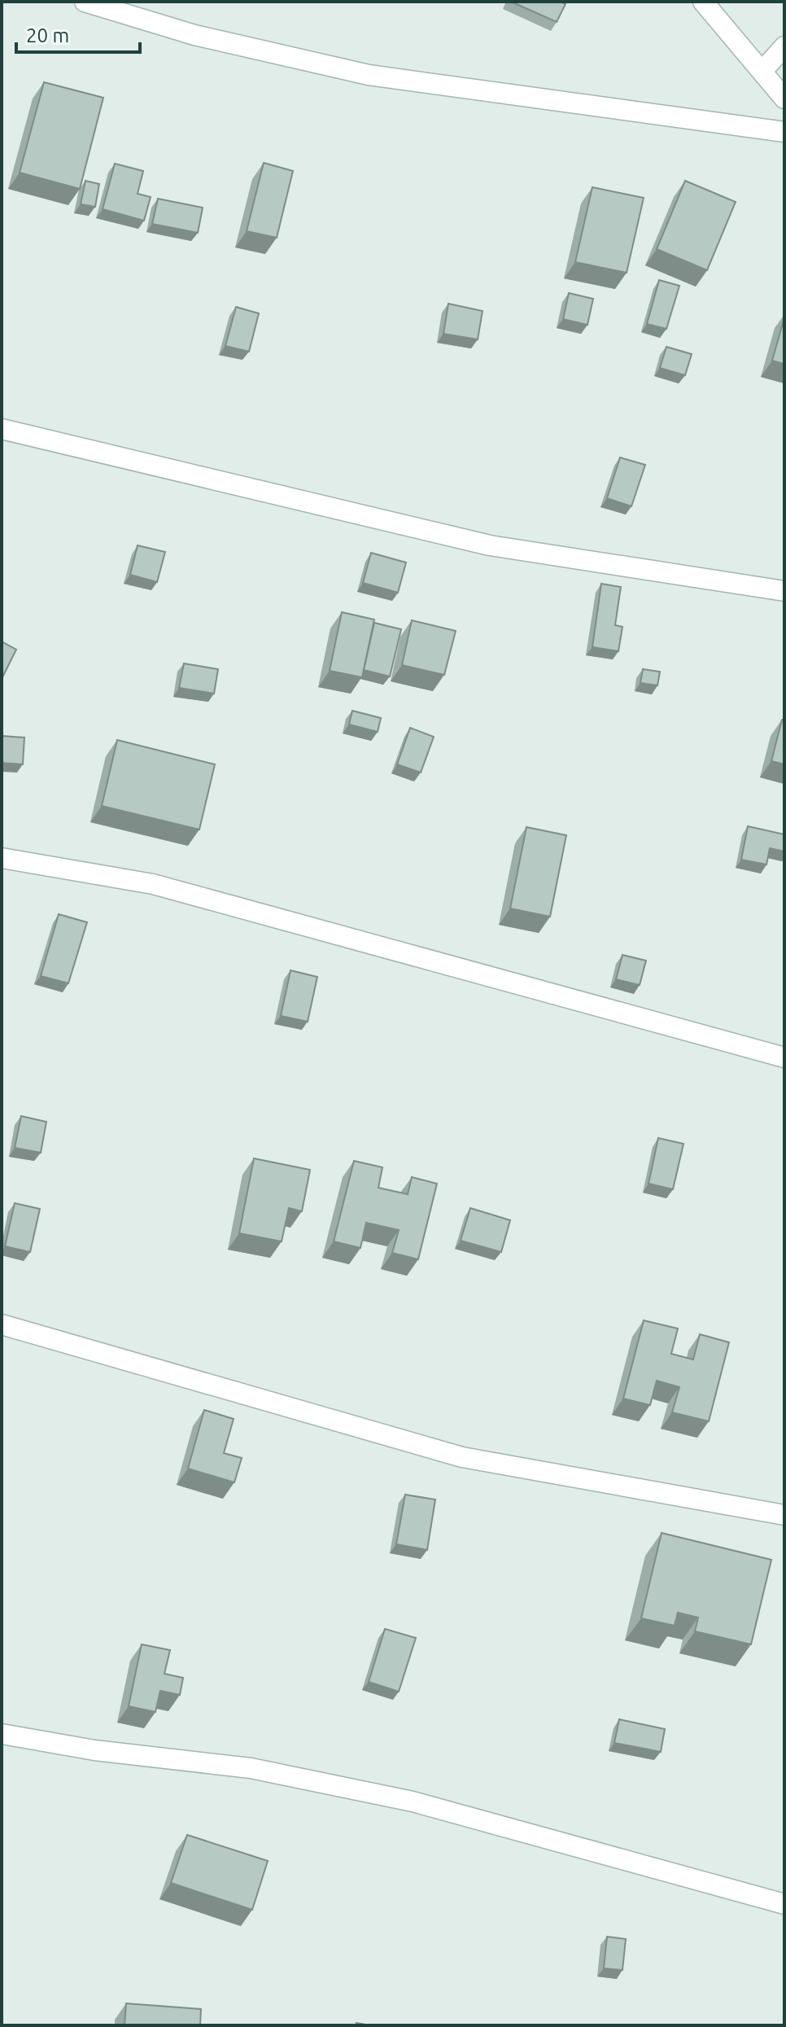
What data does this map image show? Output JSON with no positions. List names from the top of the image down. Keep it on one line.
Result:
{"scale_bar":"20 m"}
